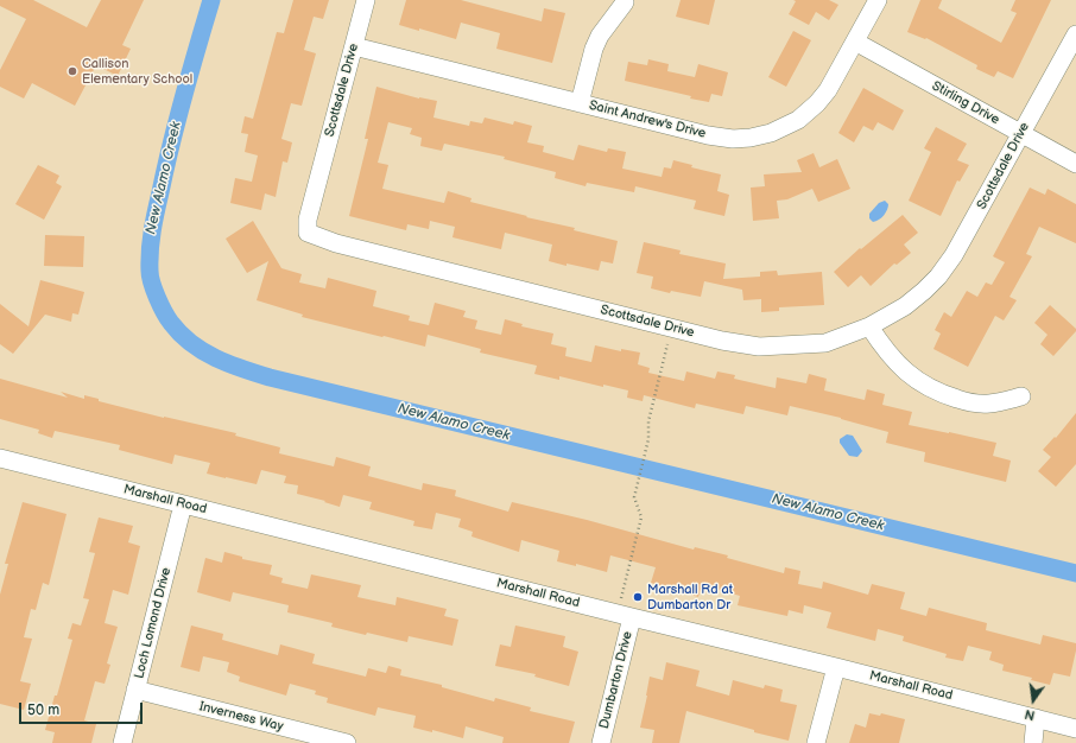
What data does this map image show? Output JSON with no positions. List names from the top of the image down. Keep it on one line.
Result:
{"streets":{"street":["Scottsdale Drive","Stirling Drive","Saint Andrew's Drive","Marshall Road","Loch Lomond Drive","Dumbarton Drive","Inverness Way"]},"crossings":[["Scottsdale Drive","Stirling Drive"],["Scottsdale Drive","Saint Andrew's Drive"],["Stirling Drive","Saint Andrew's Drive"],["Marshall Road","Loch Lomond Drive"],["Marshall Road","Dumbarton Drive"],["Loch Lomond Drive","Inverness Way"]],"water":["New Alamo Creek"],"places":["Callison Elementary School","Marshall Rd at Dumbarton Dr"],"scale_bar":"50 m","north":"bottom"}
